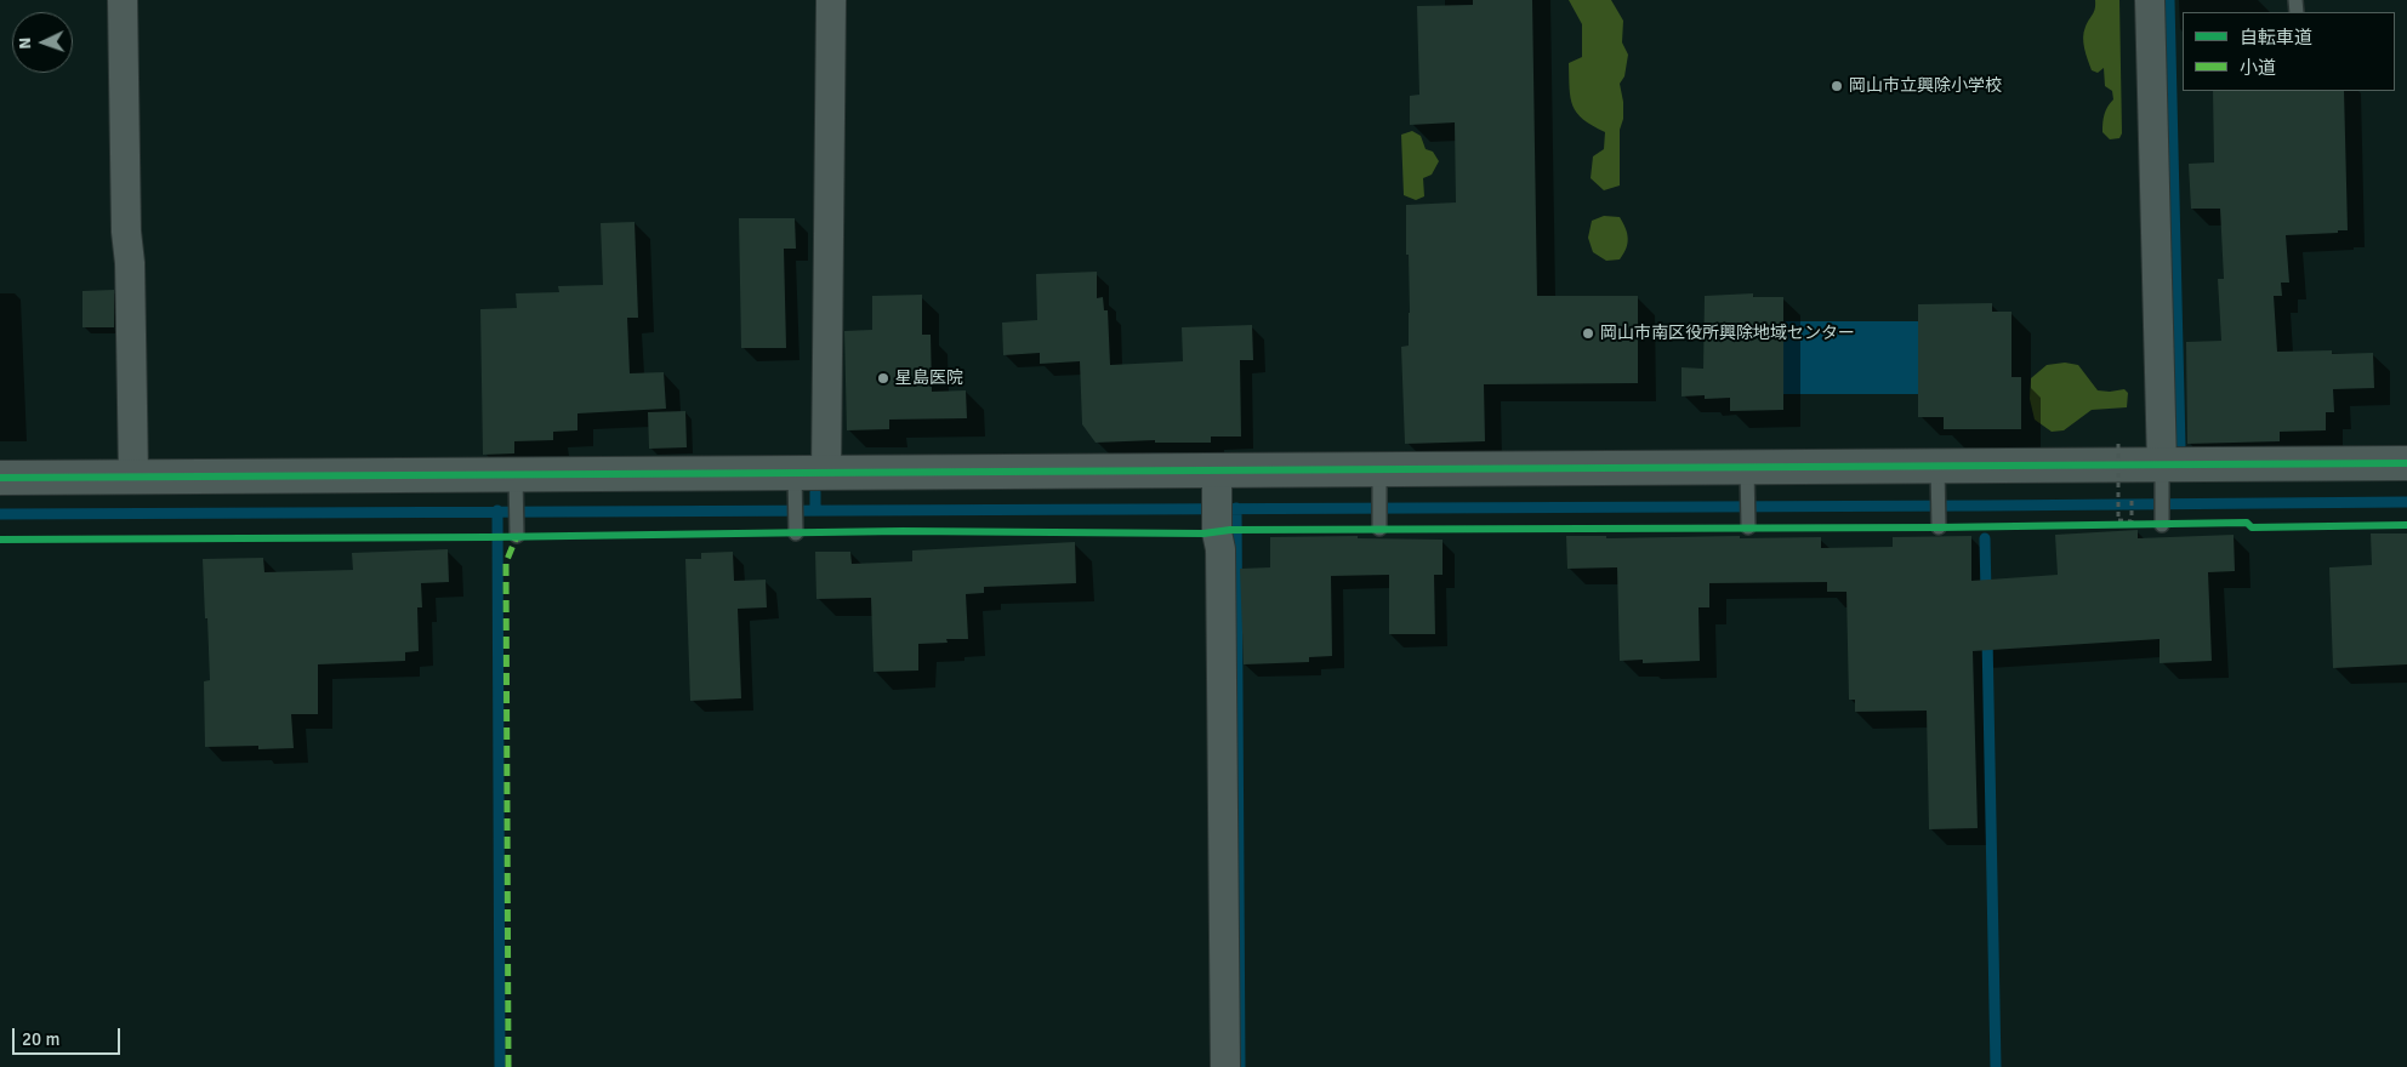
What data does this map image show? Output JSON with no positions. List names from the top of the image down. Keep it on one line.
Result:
{"places":["岡山市立興除小学校","岡山市南区役所興除地域センター","星島医院"],"legend":["自転車道","小道"],"scale_bar":"20 m","north":"left"}
